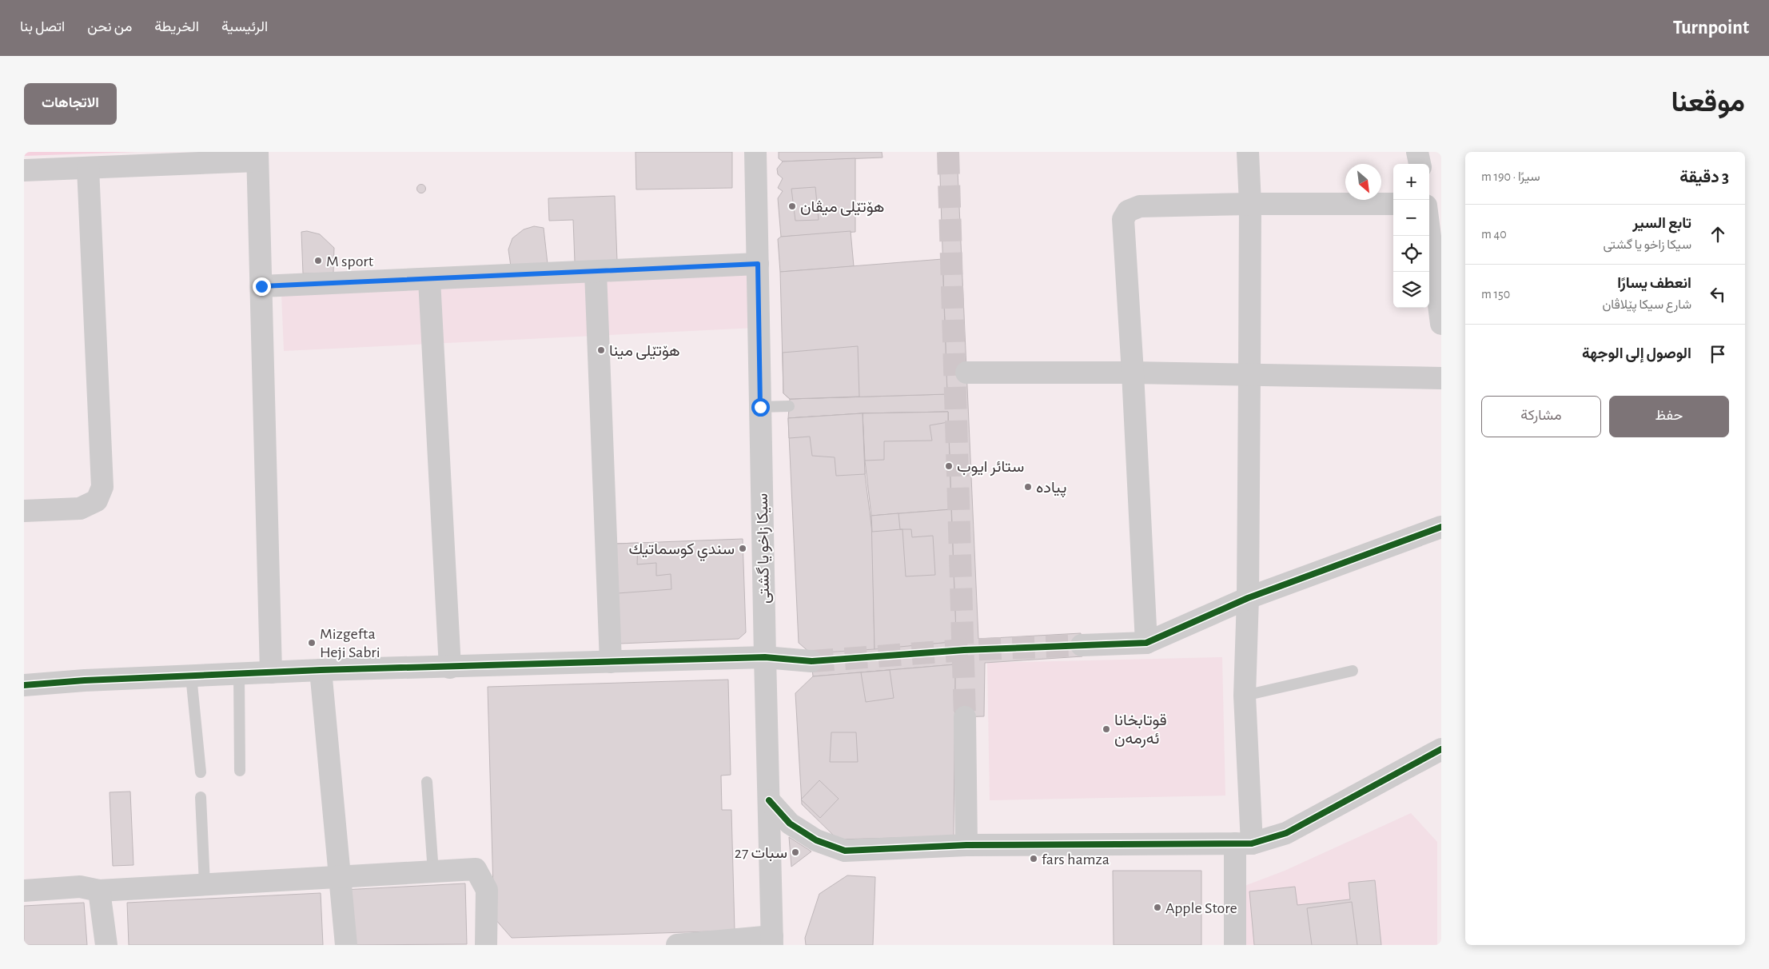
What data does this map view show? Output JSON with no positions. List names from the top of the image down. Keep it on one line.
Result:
{"streets":{"street":["سیکا زاخو یا گشتى"]},"places":["هۆتێلی میڤان","M sport","هۆتێلی مینا","ستائر ايوب","پیادە","سندي کوسماتیك","Mizgefta Heji Sabri","قوتابخانا ئه‌رمه‌ن","27 سبات","fars hamza","Apple Store"],"north":"bottom right","page":{"header":"Turnpoint","nav":["الرئيسية","الخريطة","من نحن","اتصل بنا"],"title":"موقعنا","buttons":["الاتجاهات",["حفظ","مشاركة"]],"heading":["3 دقيقة","سيرًا · 190 m"],"map_buttons":["+","−"],"list":[["تابع السير","سیکا زاخو یا گشتى","40 m"],["انعطف يسارًا","شارع سيكا پێلاڤان","150 m"],"الوصول إلى الوجهة"]}}
